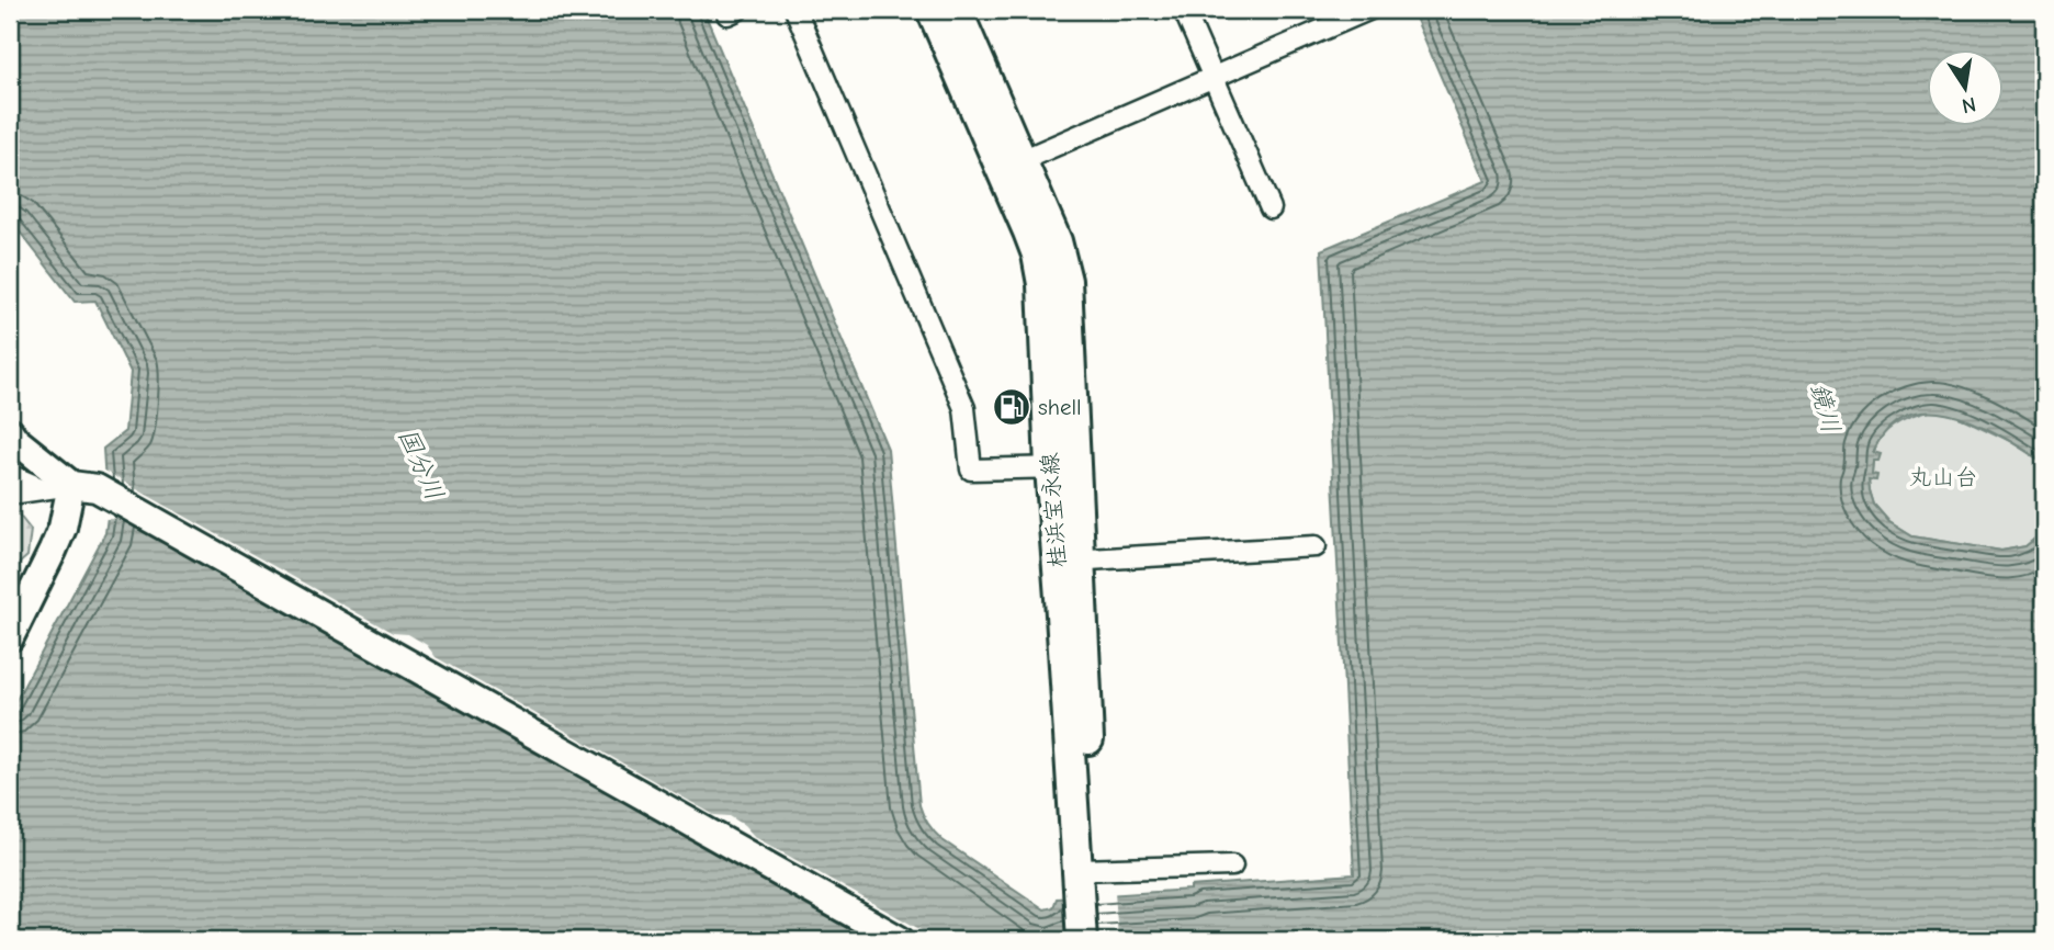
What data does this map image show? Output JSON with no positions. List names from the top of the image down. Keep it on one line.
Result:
{"streets":{"main road":["桂浜宝永線"]},"water":["鏡川","国分川"],"parks":["丸山台"],"places":{"fuel station":["shell"]},"north":"bottom"}
